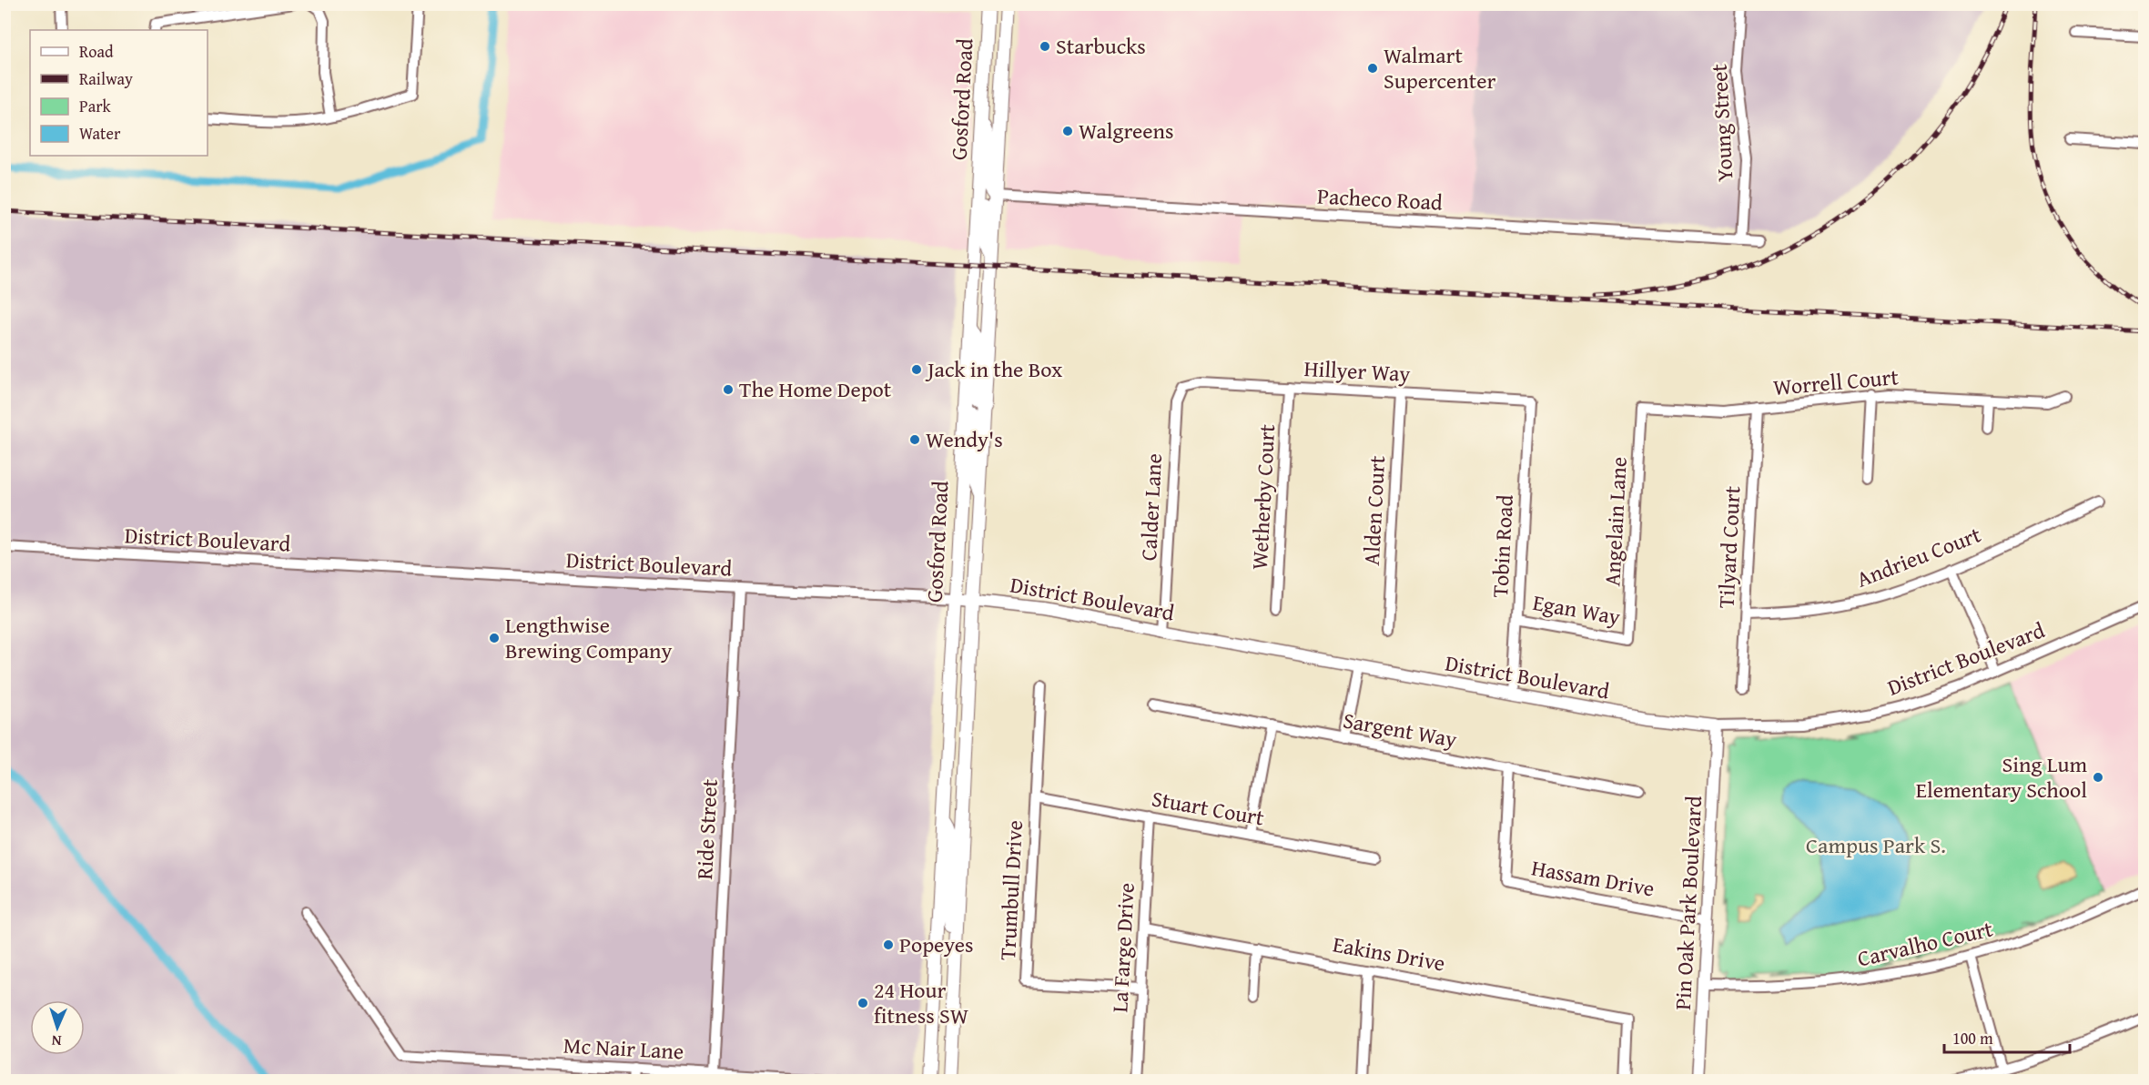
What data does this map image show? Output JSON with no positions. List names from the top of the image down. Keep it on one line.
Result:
{"streets":{"main road":["Gosford Road"],"street":["Young Street","Pacheco Road","Hillyer Way","Worrell Court","Wetherby Court","Calder Lane","Alden Court","Angelain Lane","District Boulevard","Tobin Road","Tilyard Court","Andrieu Court","Egan Way","Sargent Way","Stuart Court","Ride Street","Hassam Drive","Trumbull Drive","Pin Oak Park Boulevard","Carvalho Court","La Farge Drive","Eakins Drive","Mc Nair Lane"]},"crossings":[["Gosford Road","Pacheco Road"],["Gosford Road","District Boulevard"],["Young Street","Pacheco Road"],["Hillyer Way","Wetherby Court"],["Hillyer Way","Calder Lane"],["Hillyer Way","Alden Court"],["Hillyer Way","Tobin Road"],["Worrell Court","Angelain Lane"],["Worrell Court","Tilyard Court"],["Calder Lane","District Boulevard"],["Angelain Lane","Egan Way"],["District Boulevard","Tobin Road"],["District Boulevard","Ride Street"],["District Boulevard","Pin Oak Park Boulevard"],["Tobin Road","Egan Way"],["Tilyard Court","Andrieu Court"],["Sargent Way","Hassam Drive"],["Stuart Court","Trumbull Drive"],["Stuart Court","La Farge Drive"],["Ride Street","Mc Nair Lane"],["Hassam Drive","Pin Oak Park Boulevard"],["Trumbull Drive","La Farge Drive"],["Pin Oak Park Boulevard","Carvalho Court"],["La Farge Drive","Eakins Drive"]],"parks":["Campus Park S."],"places":["Starbucks","Walmart Supercenter","Walgreens","Jack in the Box","The Home Depot","Wendy's","Lengthwise Brewing Company","Sing Lum Elementary School","Popeyes","24 Hour fitness SW"],"legend":["Road","Railway","Park","Water"],"scale_bar":"100 m","north":"bottom"}
